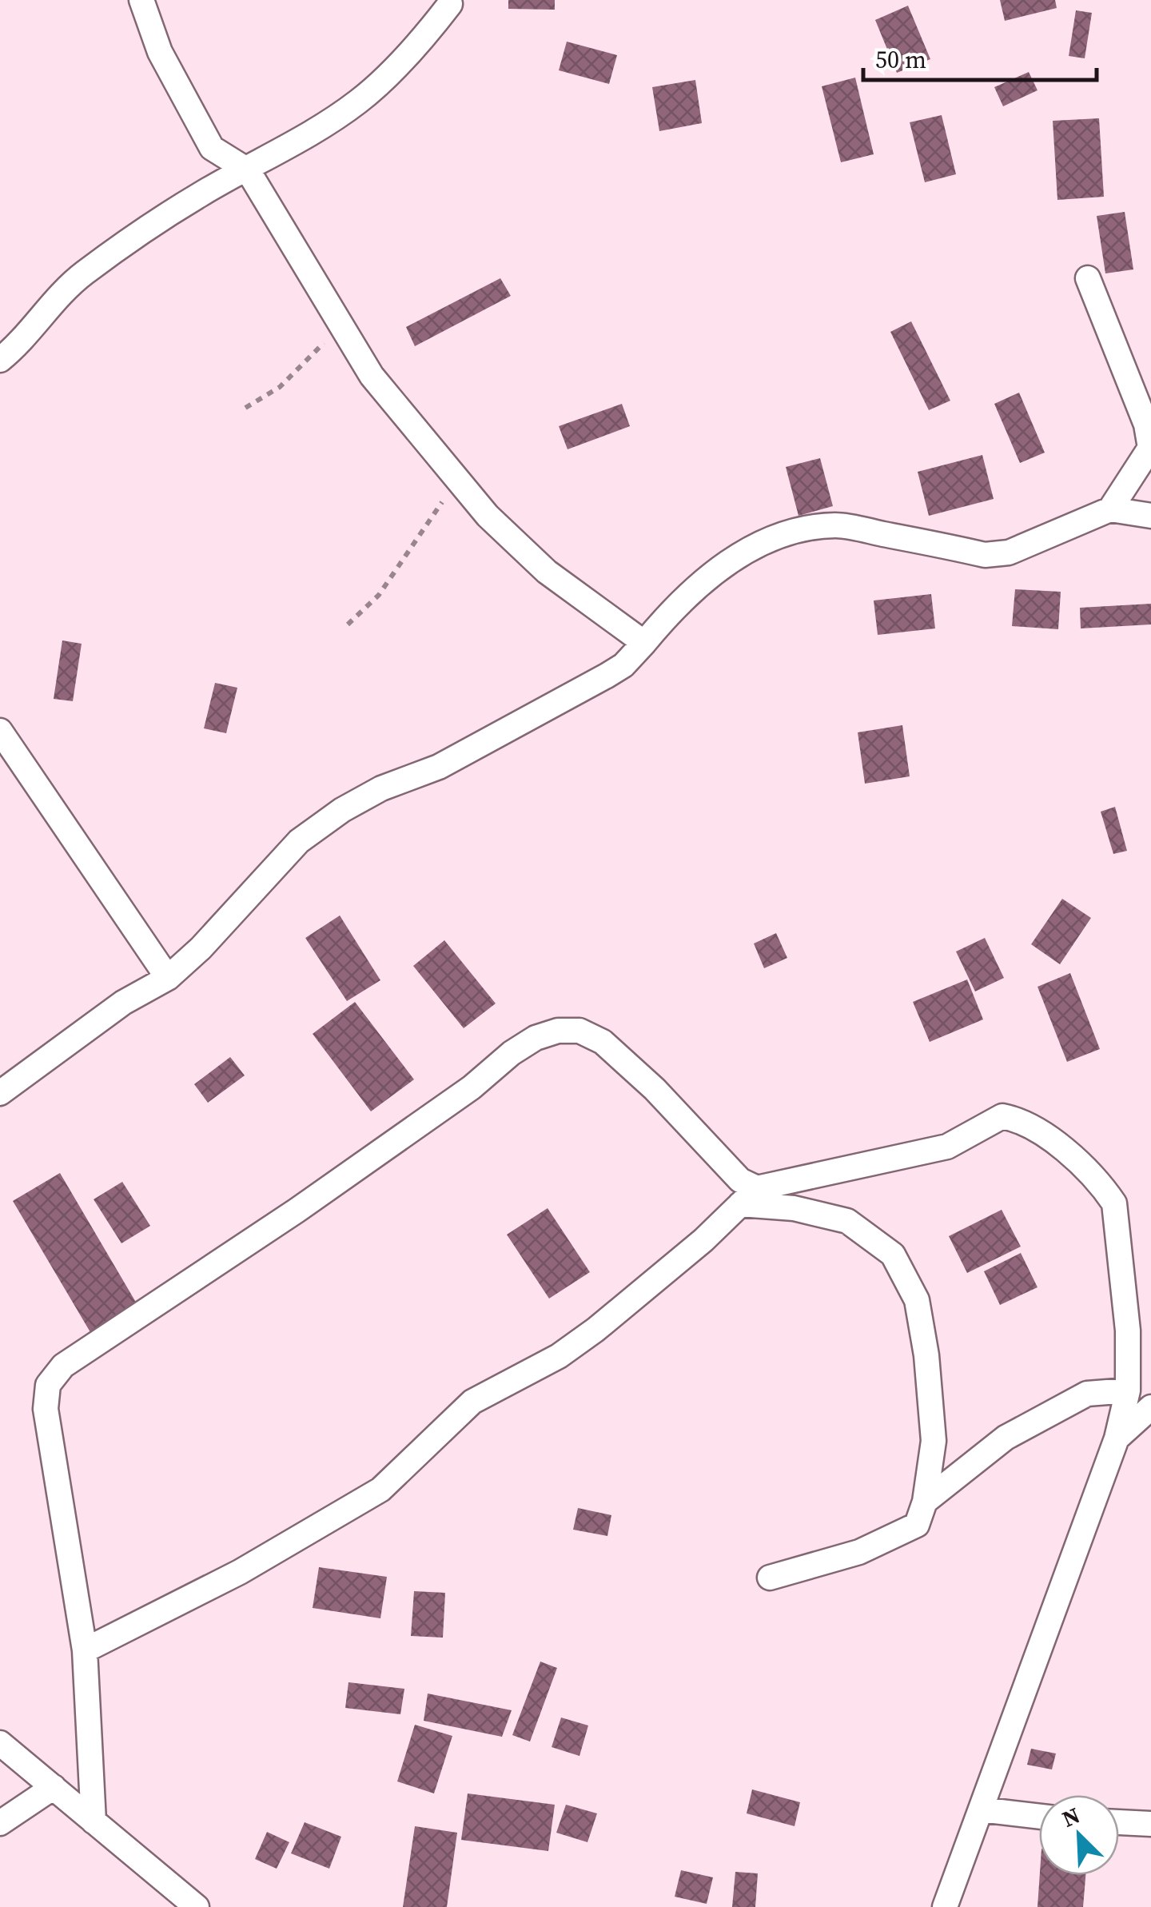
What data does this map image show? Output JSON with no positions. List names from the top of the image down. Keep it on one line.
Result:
{"scale_bar":"50 m","north":"top left"}
